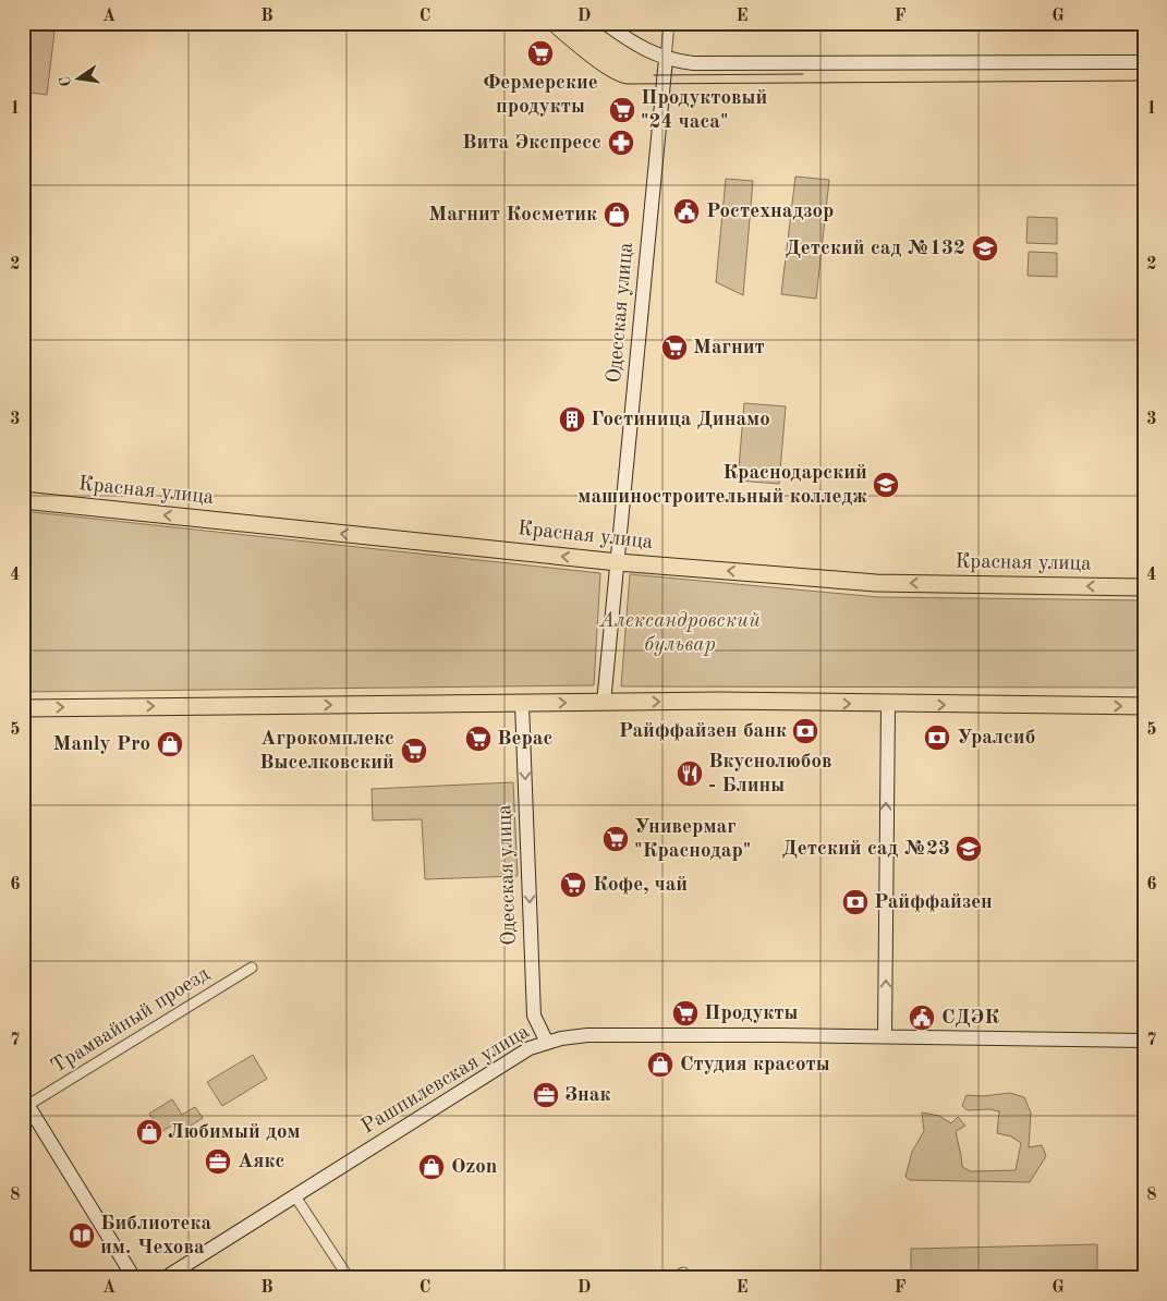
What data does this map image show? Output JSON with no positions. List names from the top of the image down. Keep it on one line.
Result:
{"streets":{"main road":["Красная улица"],"street":["Одесская улица","Трамвайный проезд","Рашпилевская улица"]},"crossings":[["Одесская улица","Красная улица"],["Одесская улица","Рашпилевская улица"]],"parks":["Александровский бульвар"],"places":{"supermarket":["Фермерские продукты","Продуктовый \"24 часа\"","Магнит","Верас","Агрокомплекс Выселковский","Универмаг \"Краснодар\"","Кофе, чай","Продукты"],"pharmacy":["Вита Экспресс"],"public building":["Ростехнадзор","СДЭК"],"shop":["Магнит Косметик","Manly Pro","Студия красоты","Любимый дом","Ozon"],"school or university":["Детский сад №132","Краснодарский машиностроительный колледж","Детский сад №23"],"building":["Гостиница Динамо"],"bank":["Райффайзен банк","Уралсиб","Райффайзен"],"restaurant":["Вкуснолюбов - Блины"],"office":["Знак","Аякс"],"library":["Библиотека им. Чехова"]},"north":"left","grid":{"columns":["A","B","C","D","E","F","G"],"rows":["1","2","3","4","5","6","7","8"]}}
